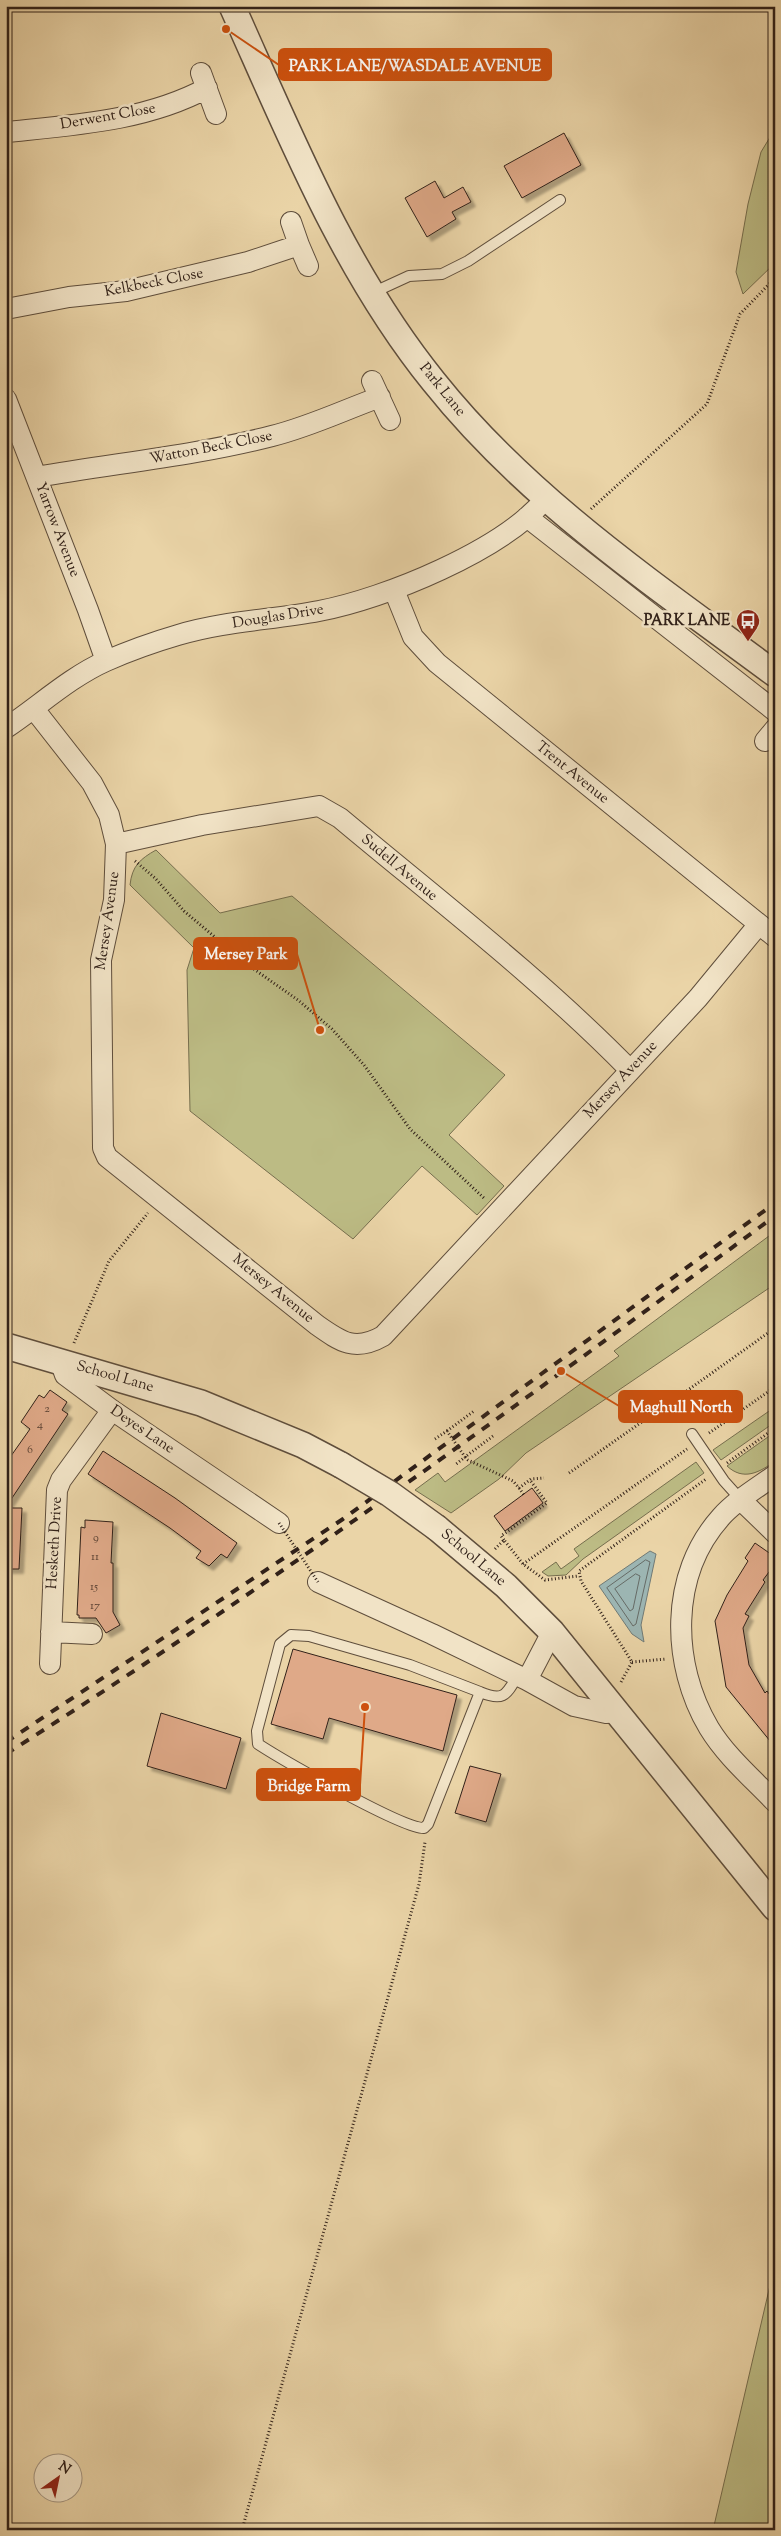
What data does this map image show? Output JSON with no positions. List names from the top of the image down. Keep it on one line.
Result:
{"streets":{"street":["Derwent Close","Kelkbeck Close","Park Lane","Watton Beck Close","Yarrow Avenue","Douglas Drive","Trent Avenue","Sudell Avenue","Mersey Avenue","School Lane","Deyes Lane","Hesketh Drive"]},"crossings":[["Park Lane","Douglas Drive"],["Watton Beck Close","Yarrow Avenue"],["Yarrow Avenue","Douglas Drive"],["Douglas Drive","Trent Avenue"],["Douglas Drive","Mersey Avenue"],["Trent Avenue","Mersey Avenue"],["Sudell Avenue","Mersey Avenue"],["School Lane","Deyes Lane"],["Deyes Lane","Hesketh Drive"]],"places":{"other":["PARK LANE/WASDALE AVENUE","Mersey Park","Maghull North","Bridge Farm"],"bus stop":["PARK LANE"]},"house_numbers":["2","4","6","9","11","15","17"],"north":"top right"}
